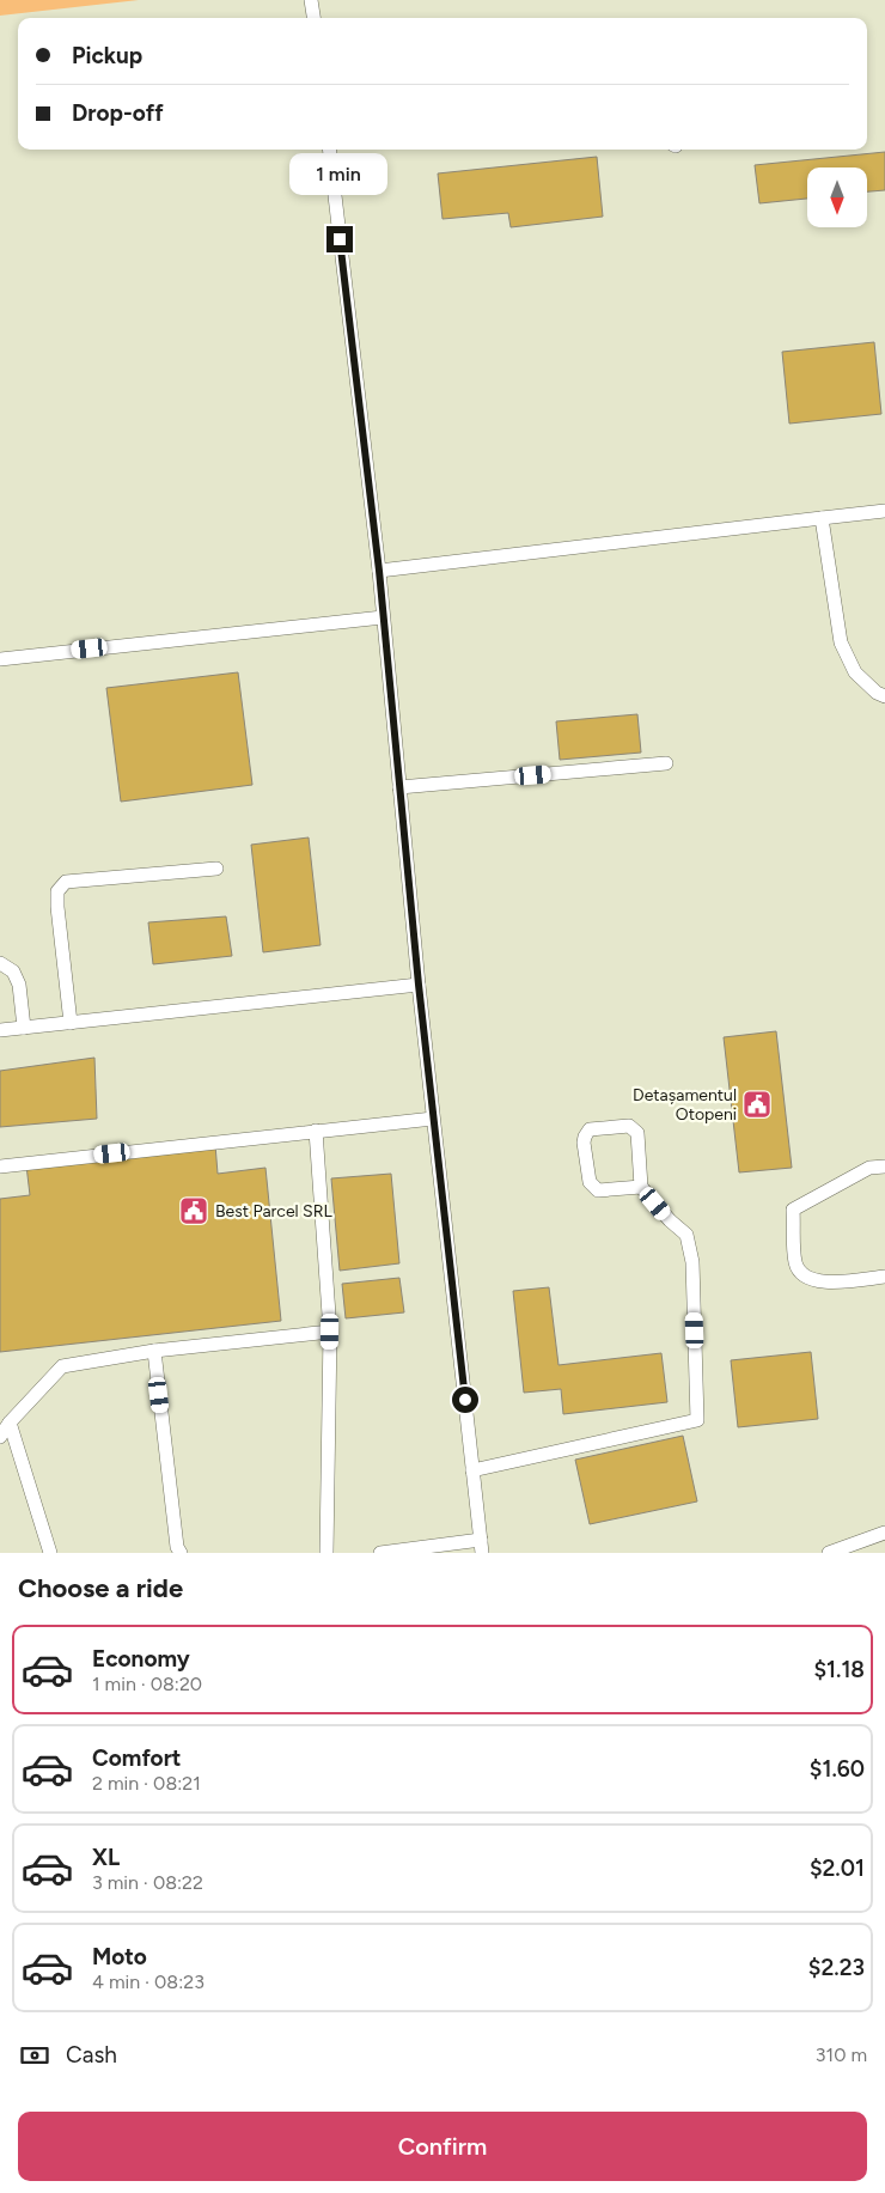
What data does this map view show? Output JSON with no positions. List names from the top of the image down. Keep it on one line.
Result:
{"places":{"public building":["Detașamentul Otopeni","Best Parcel SRL"]},"north":"bottom","page":{"banner":["Pickup","Drop-off"],"bubble":"1 min","heading":"Choose a ride","list":[{"name":"Economy","note":"1 min · 08:20","value":"$1.18"},{"name":"Comfort","note":"2 min · 08:21","value":"$1.60"},{"name":"XL","note":"3 min · 08:22","value":"$2.01"},{"name":"Moto","note":"4 min · 08:23","value":"$2.23"}],"pay":["Cash","310 m"],"buttons":"Confirm"}}
